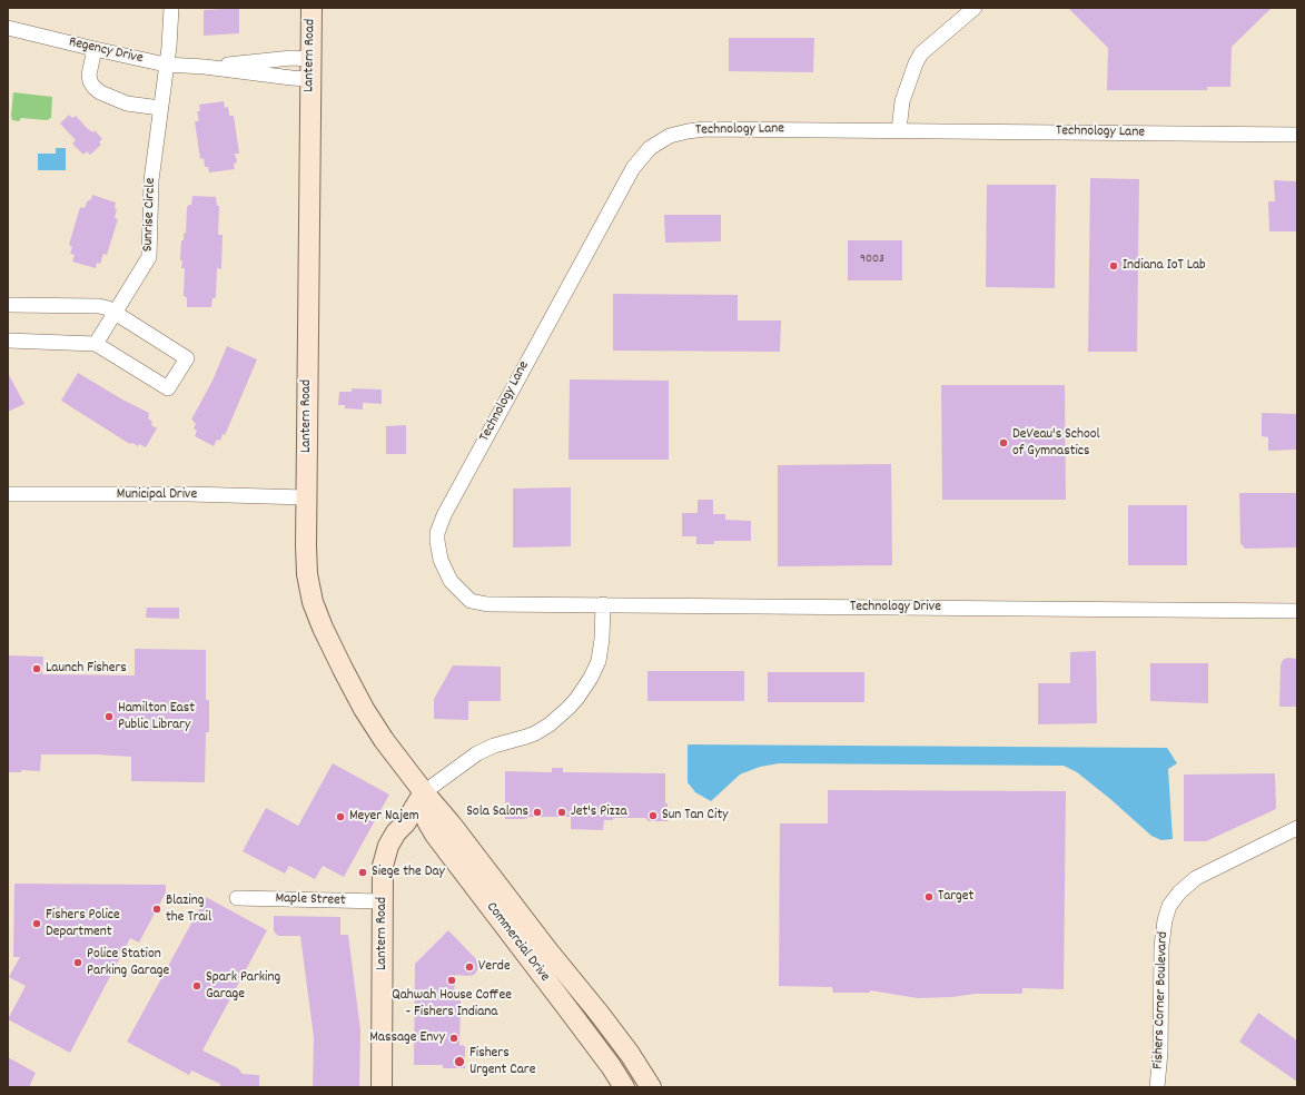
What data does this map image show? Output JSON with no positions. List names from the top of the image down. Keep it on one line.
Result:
{"streets":{"street":["Regency Drive","Lantern Road","Technology Lane","Sunrise Circle","Municipal Drive","Technology Drive","Maple Street","Commercial Drive","Fishers Corner Boulevard"]},"crossings":[["Regency Drive","Lantern Road"],["Regency Drive","Sunrise Circle"],["Lantern Road","Municipal Drive"],["Lantern Road","Maple Street"],["Lantern Road","Commercial Drive"],["Technology Lane","Technology Drive"]],"places":["Indiana IoT Lab","DeVeau's School of Gymnastics","Launch Fishers","Hamilton East Public Library","Sola Salons","Jet's Pizza","Sun Tan City","Meyer Najem","Siege the Day","Target","Blazing the Trail","Fishers Police Department","Police Station Parking Garage","Verde","Qahwah House Coffee - Fishers Indiana","Spark Parking Garage","Massage Envy","Fishers Urgent Care"],"house_numbers":["9003"]}
